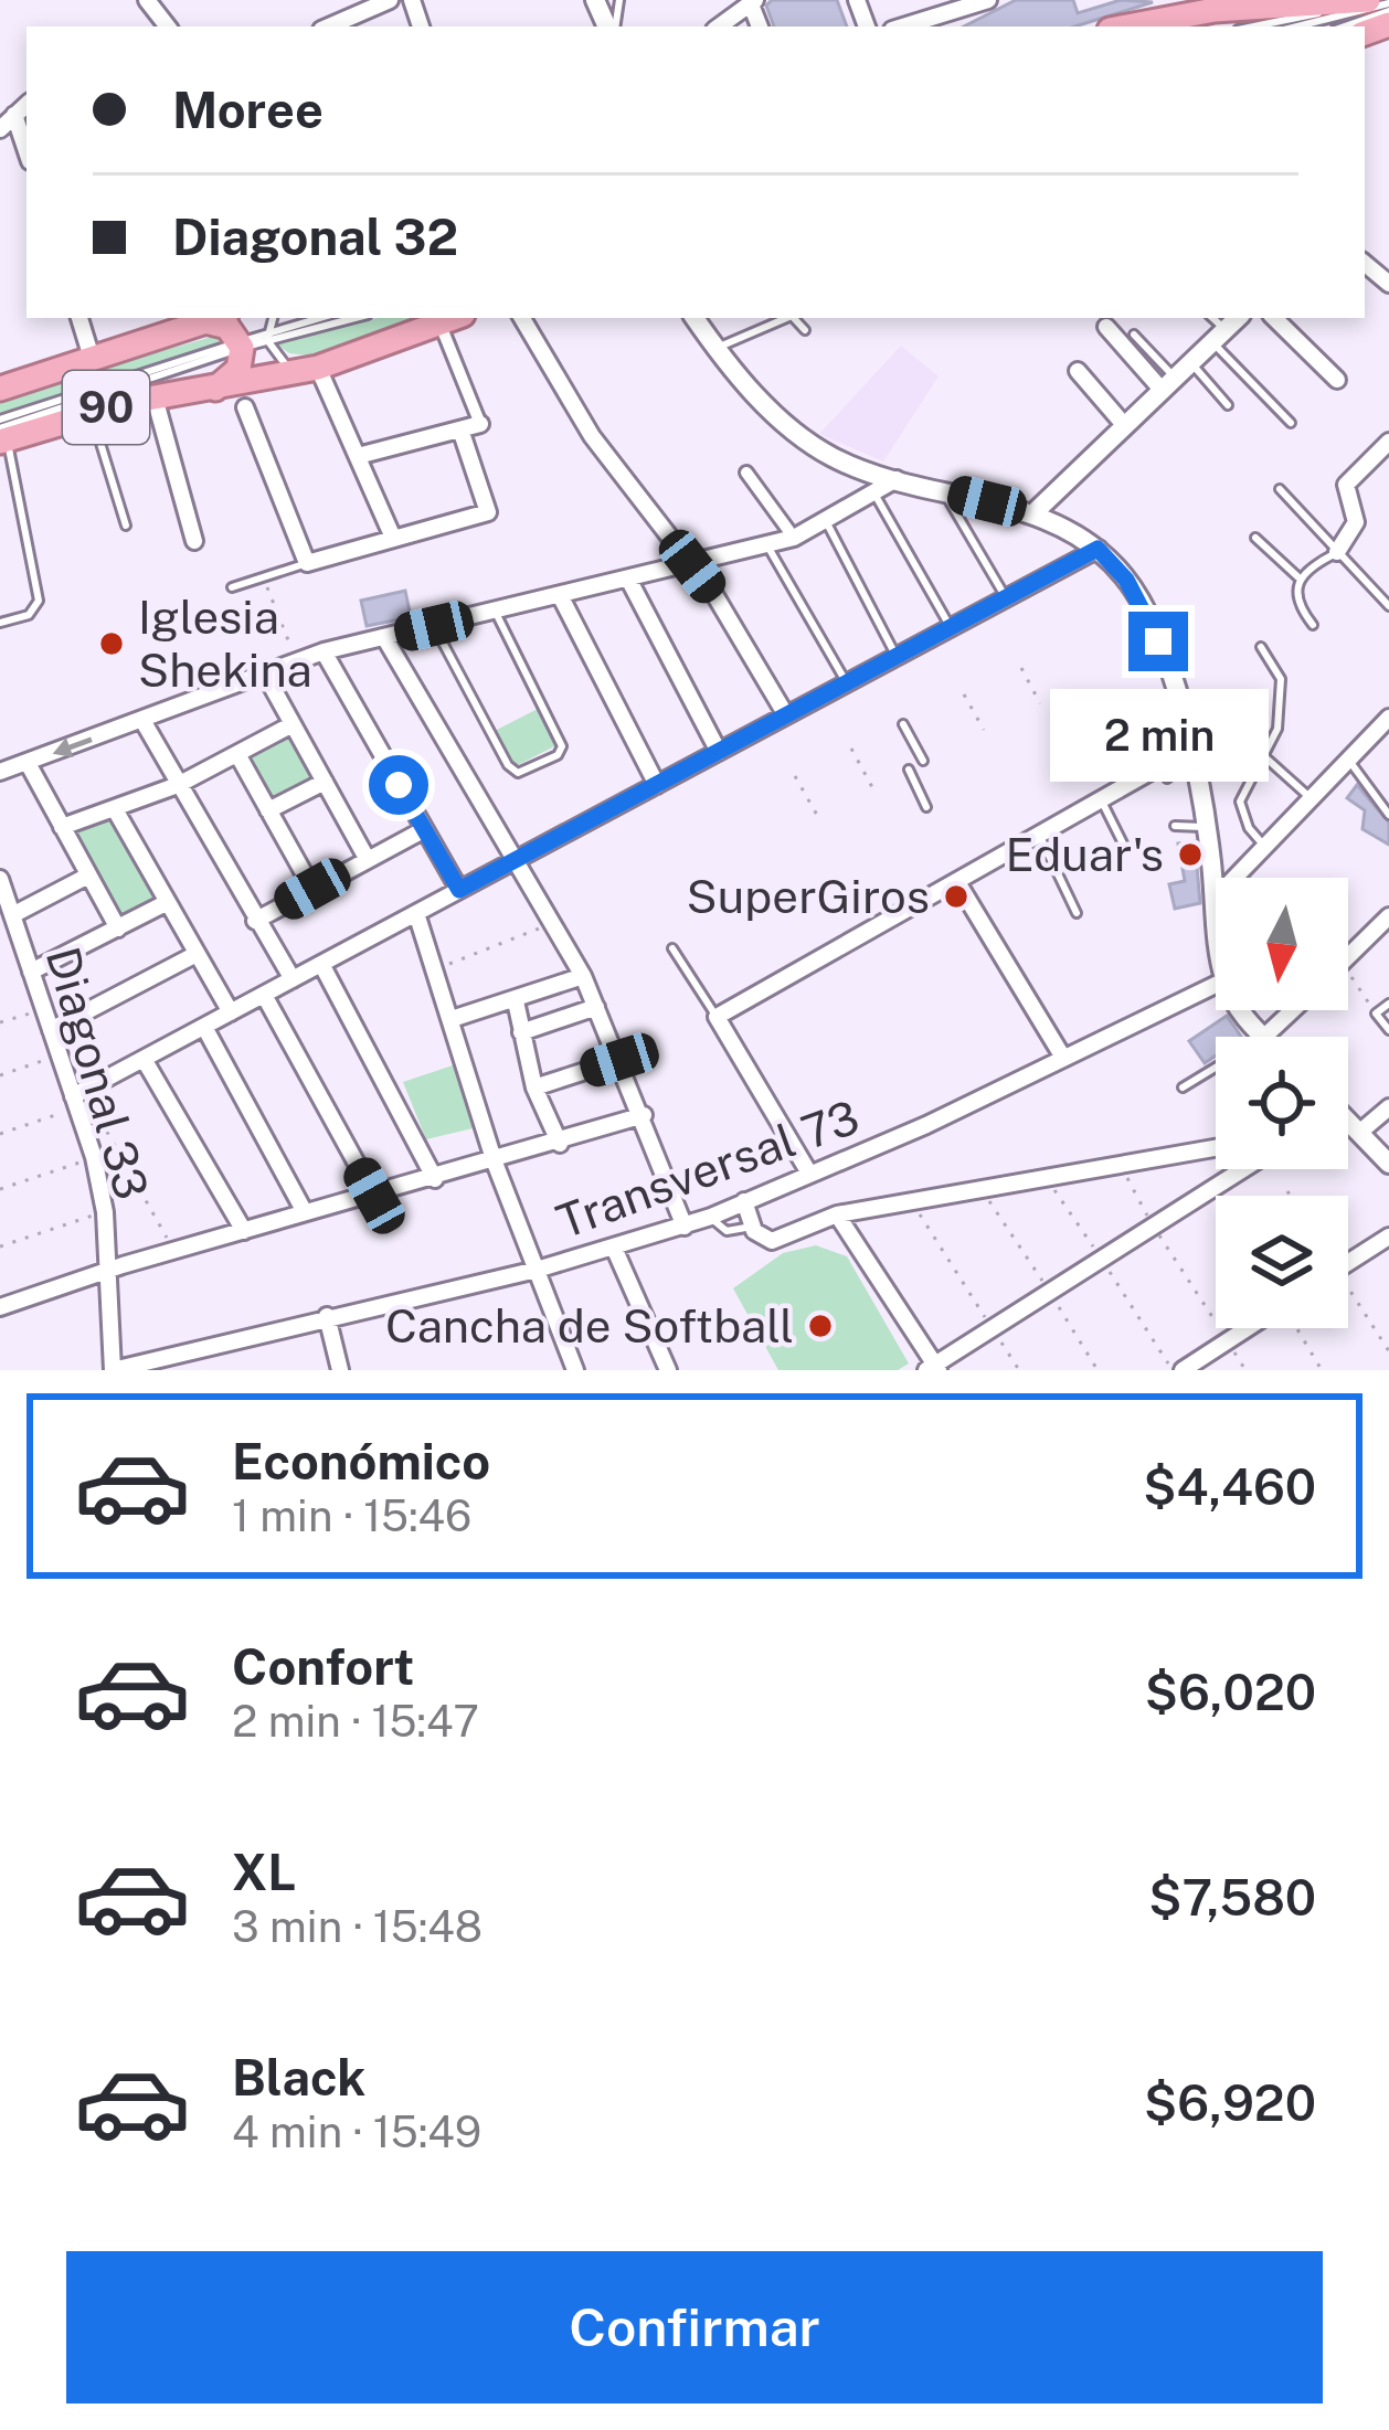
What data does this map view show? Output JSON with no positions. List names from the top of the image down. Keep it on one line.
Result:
{"streets":{"highway":["90"],"street":["Diagonal 33","Transversal 73"]},"crossings":[["Diagonal 33","Transversal 73"]],"places":["Iglesia Shekina","Eduar's","SuperGiros","Cancha de Softball"],"north":"bottom","page":{"banner":["Moree","Diagonal 32"],"bubble":"2 min","list":[{"name":"Económico","note":"1 min · 15:46","value":"$4,460"},{"name":"Confort","note":"2 min · 15:47","value":"$6,020"},{"name":"XL","note":"3 min · 15:48","value":"$7,580"},{"name":"Black","note":"4 min · 15:49","value":"$6,920"}],"buttons":"Confirmar"}}
